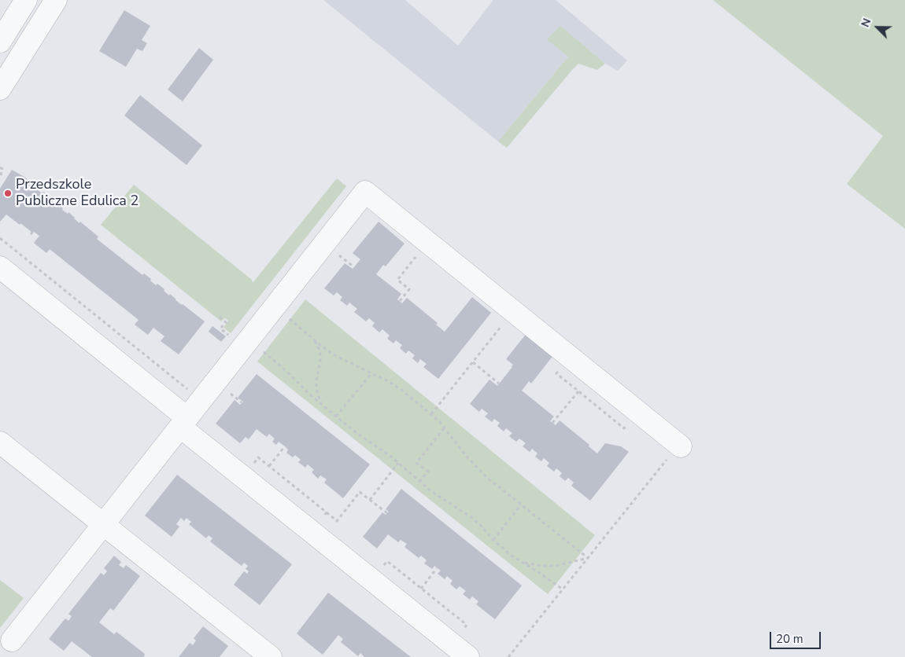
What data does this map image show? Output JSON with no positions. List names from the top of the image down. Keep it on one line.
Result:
{"places":["Przedszkole Publiczne Edulica 2"],"scale_bar":"20 m","north":"top left"}
